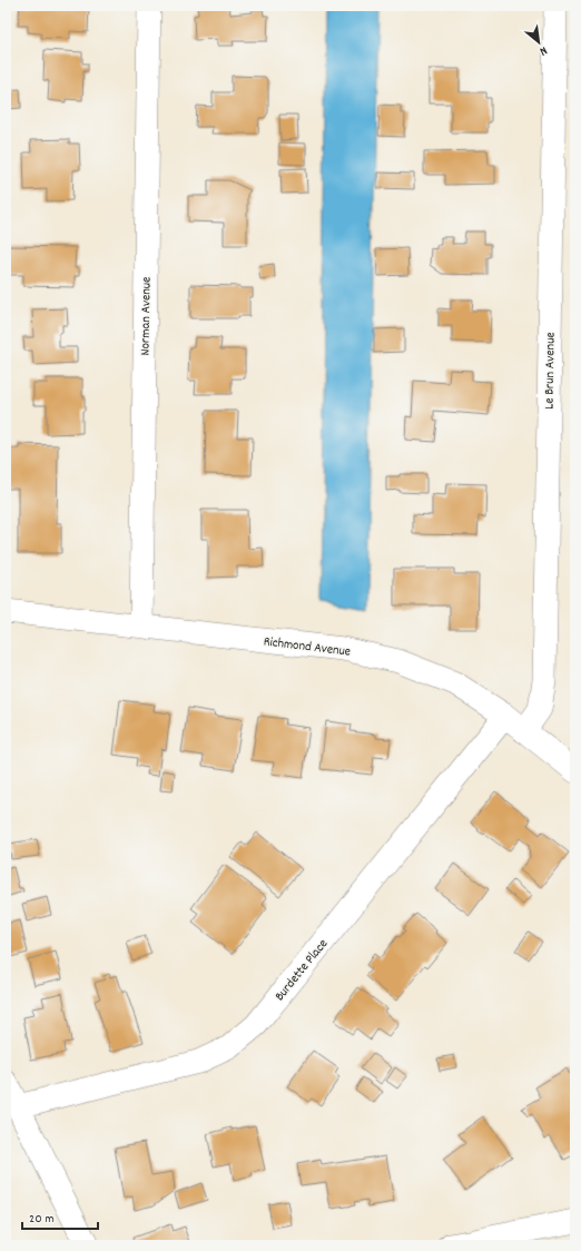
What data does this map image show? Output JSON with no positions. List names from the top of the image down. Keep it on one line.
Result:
{"streets":{"street":["Norman Avenue","Le Brun Avenue","Richmond Avenue","Burdette Place"]},"crossings":[["Norman Avenue","Richmond Avenue"],["Le Brun Avenue","Richmond Avenue"],["Richmond Avenue","Burdette Place"]],"scale_bar":"20 m","north":"bottom right"}
